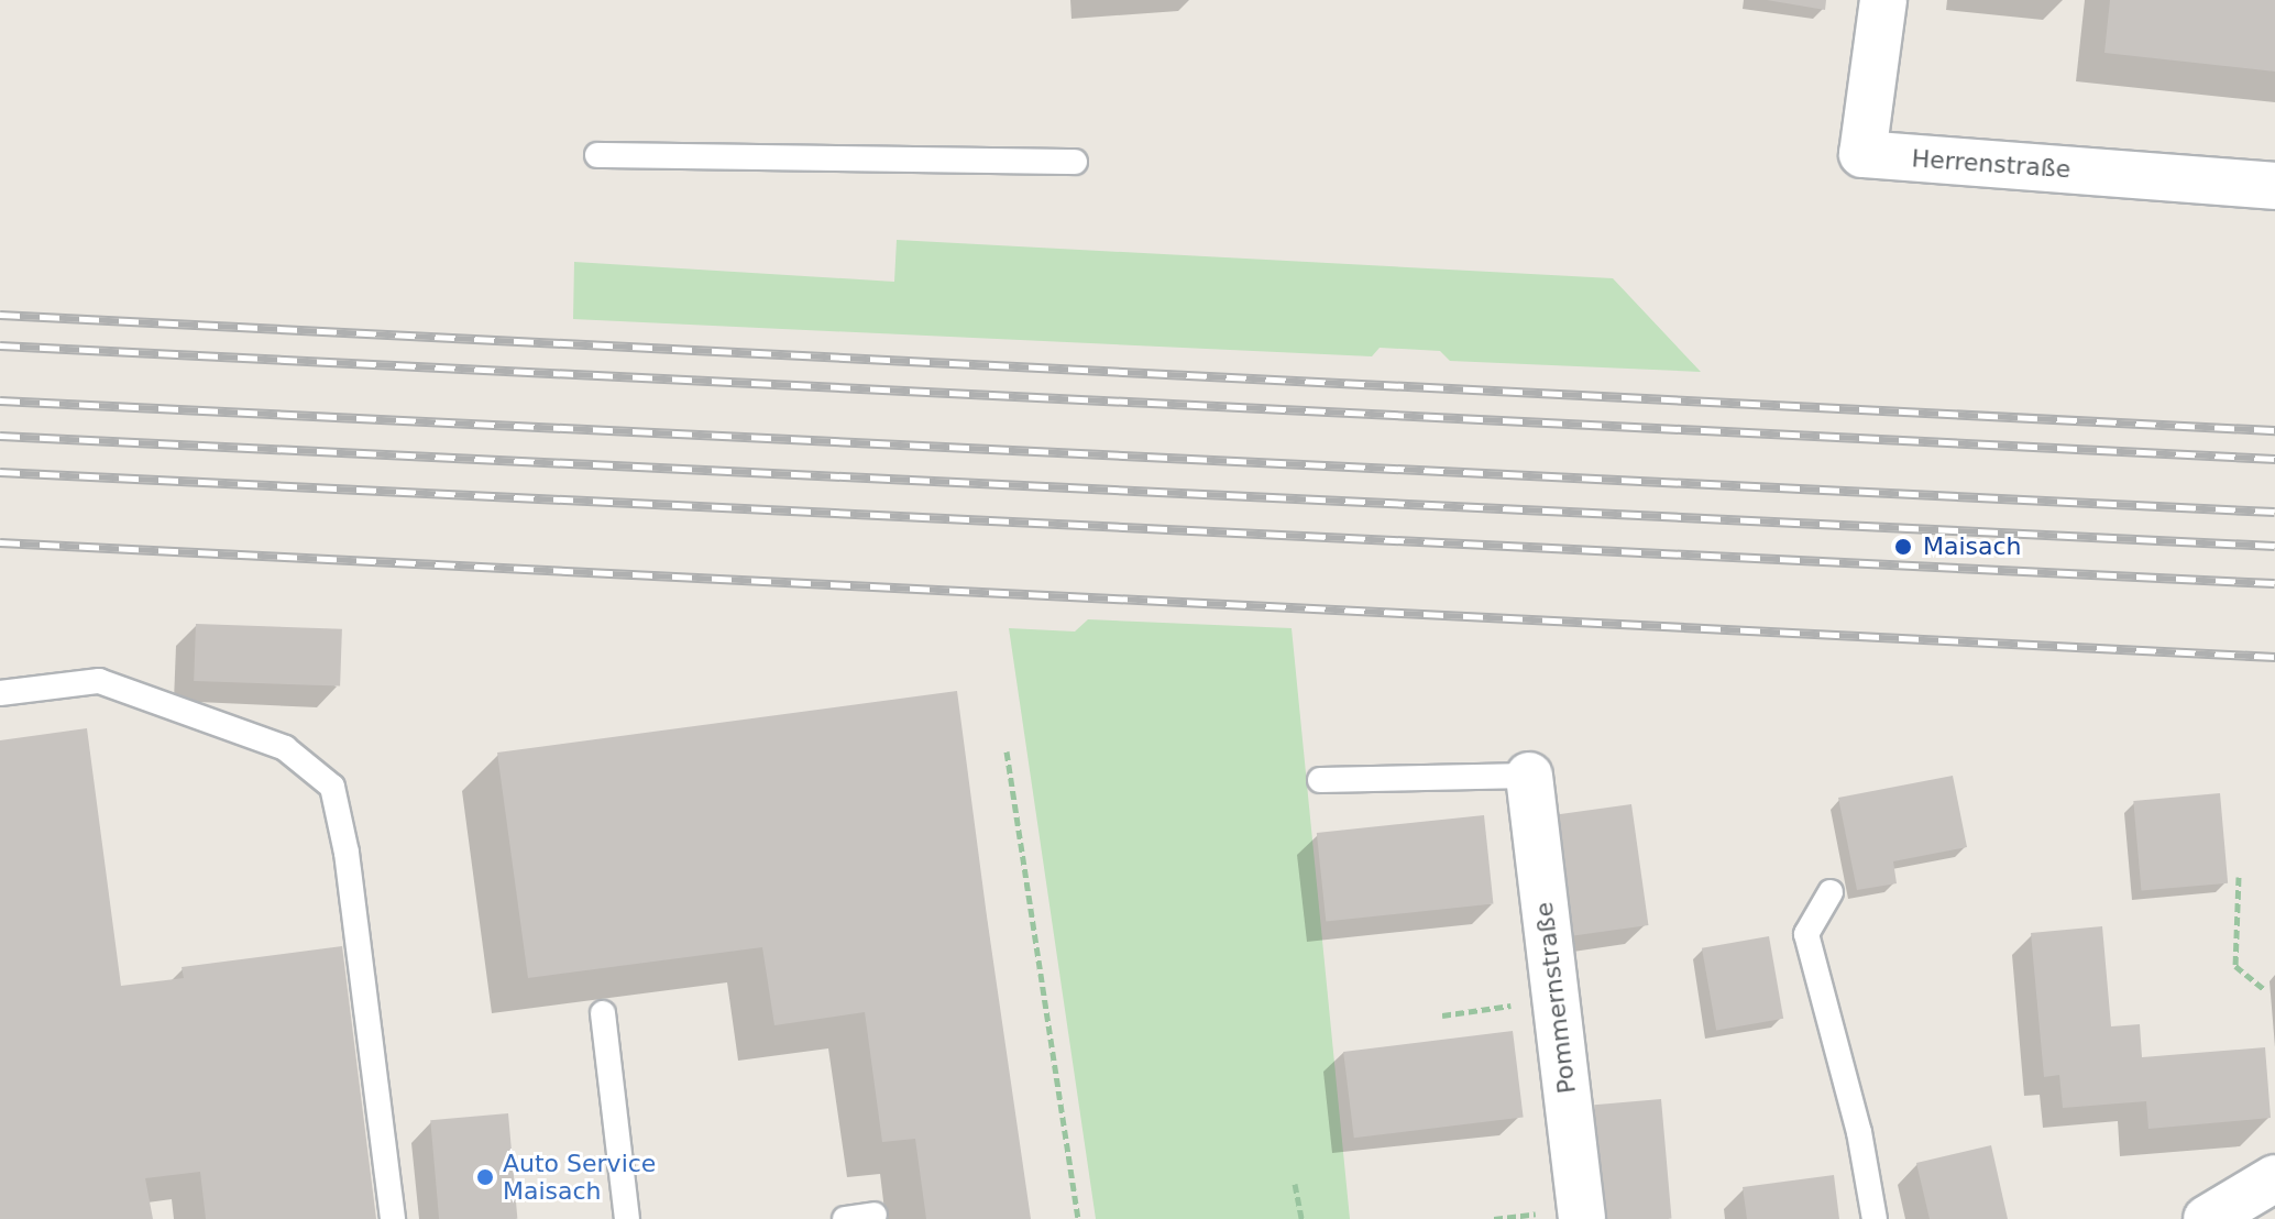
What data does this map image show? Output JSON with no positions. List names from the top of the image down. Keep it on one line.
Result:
{"streets":{"street":["Herrenstraße","Pommernstraße"]},"places":["Maisach","Auto Service Maisach"]}
